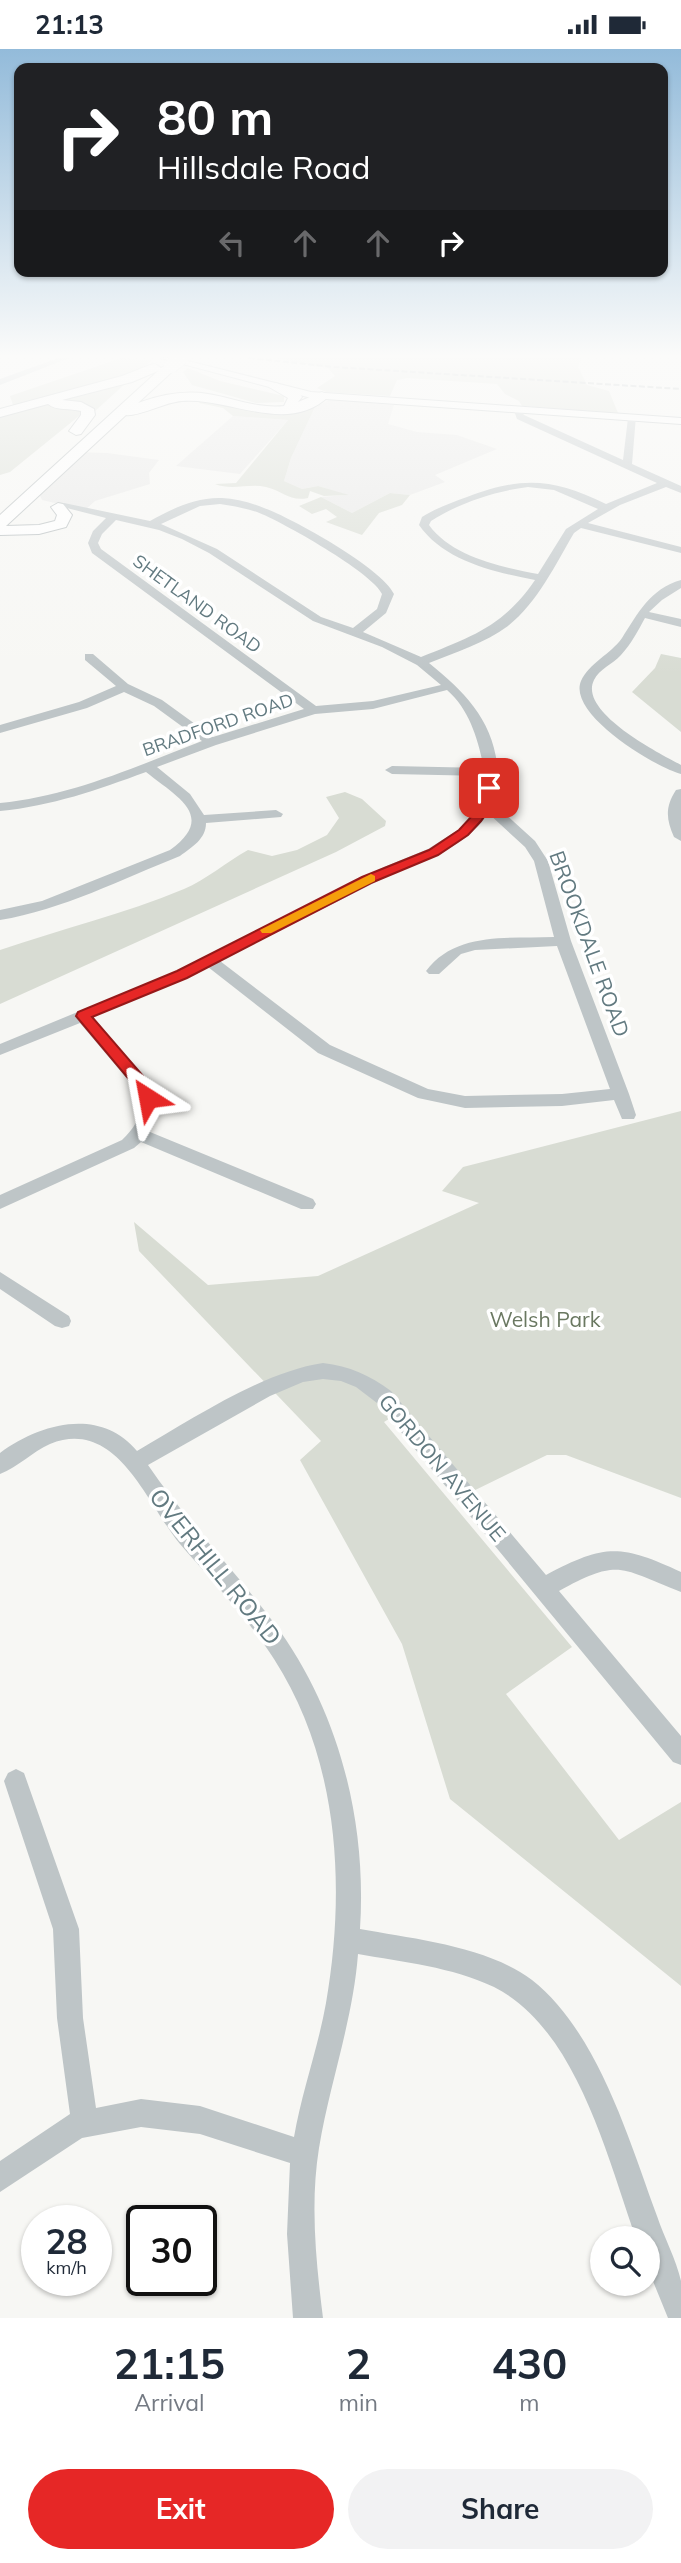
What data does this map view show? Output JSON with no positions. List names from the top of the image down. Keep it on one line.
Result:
{"streets":{"street":["SHETLAND ROAD","BRADFORD ROAD","BROOKDALE ROAD","GORDON AVENUE","OVERHILL ROAD"]},"crossings":[["SHETLAND ROAD","BRADFORD ROAD"],["GORDON AVENUE","OVERHILL ROAD"]],"parks":["Welsh Park"],"page":{"status":"21:13","turn":["80 m","Hillsdale Road"],"speed":"28 km/h","limit":"30","eta":["21:15","Arrival","2","min","430","m"],"buttons":["Exit","Share"]}}
